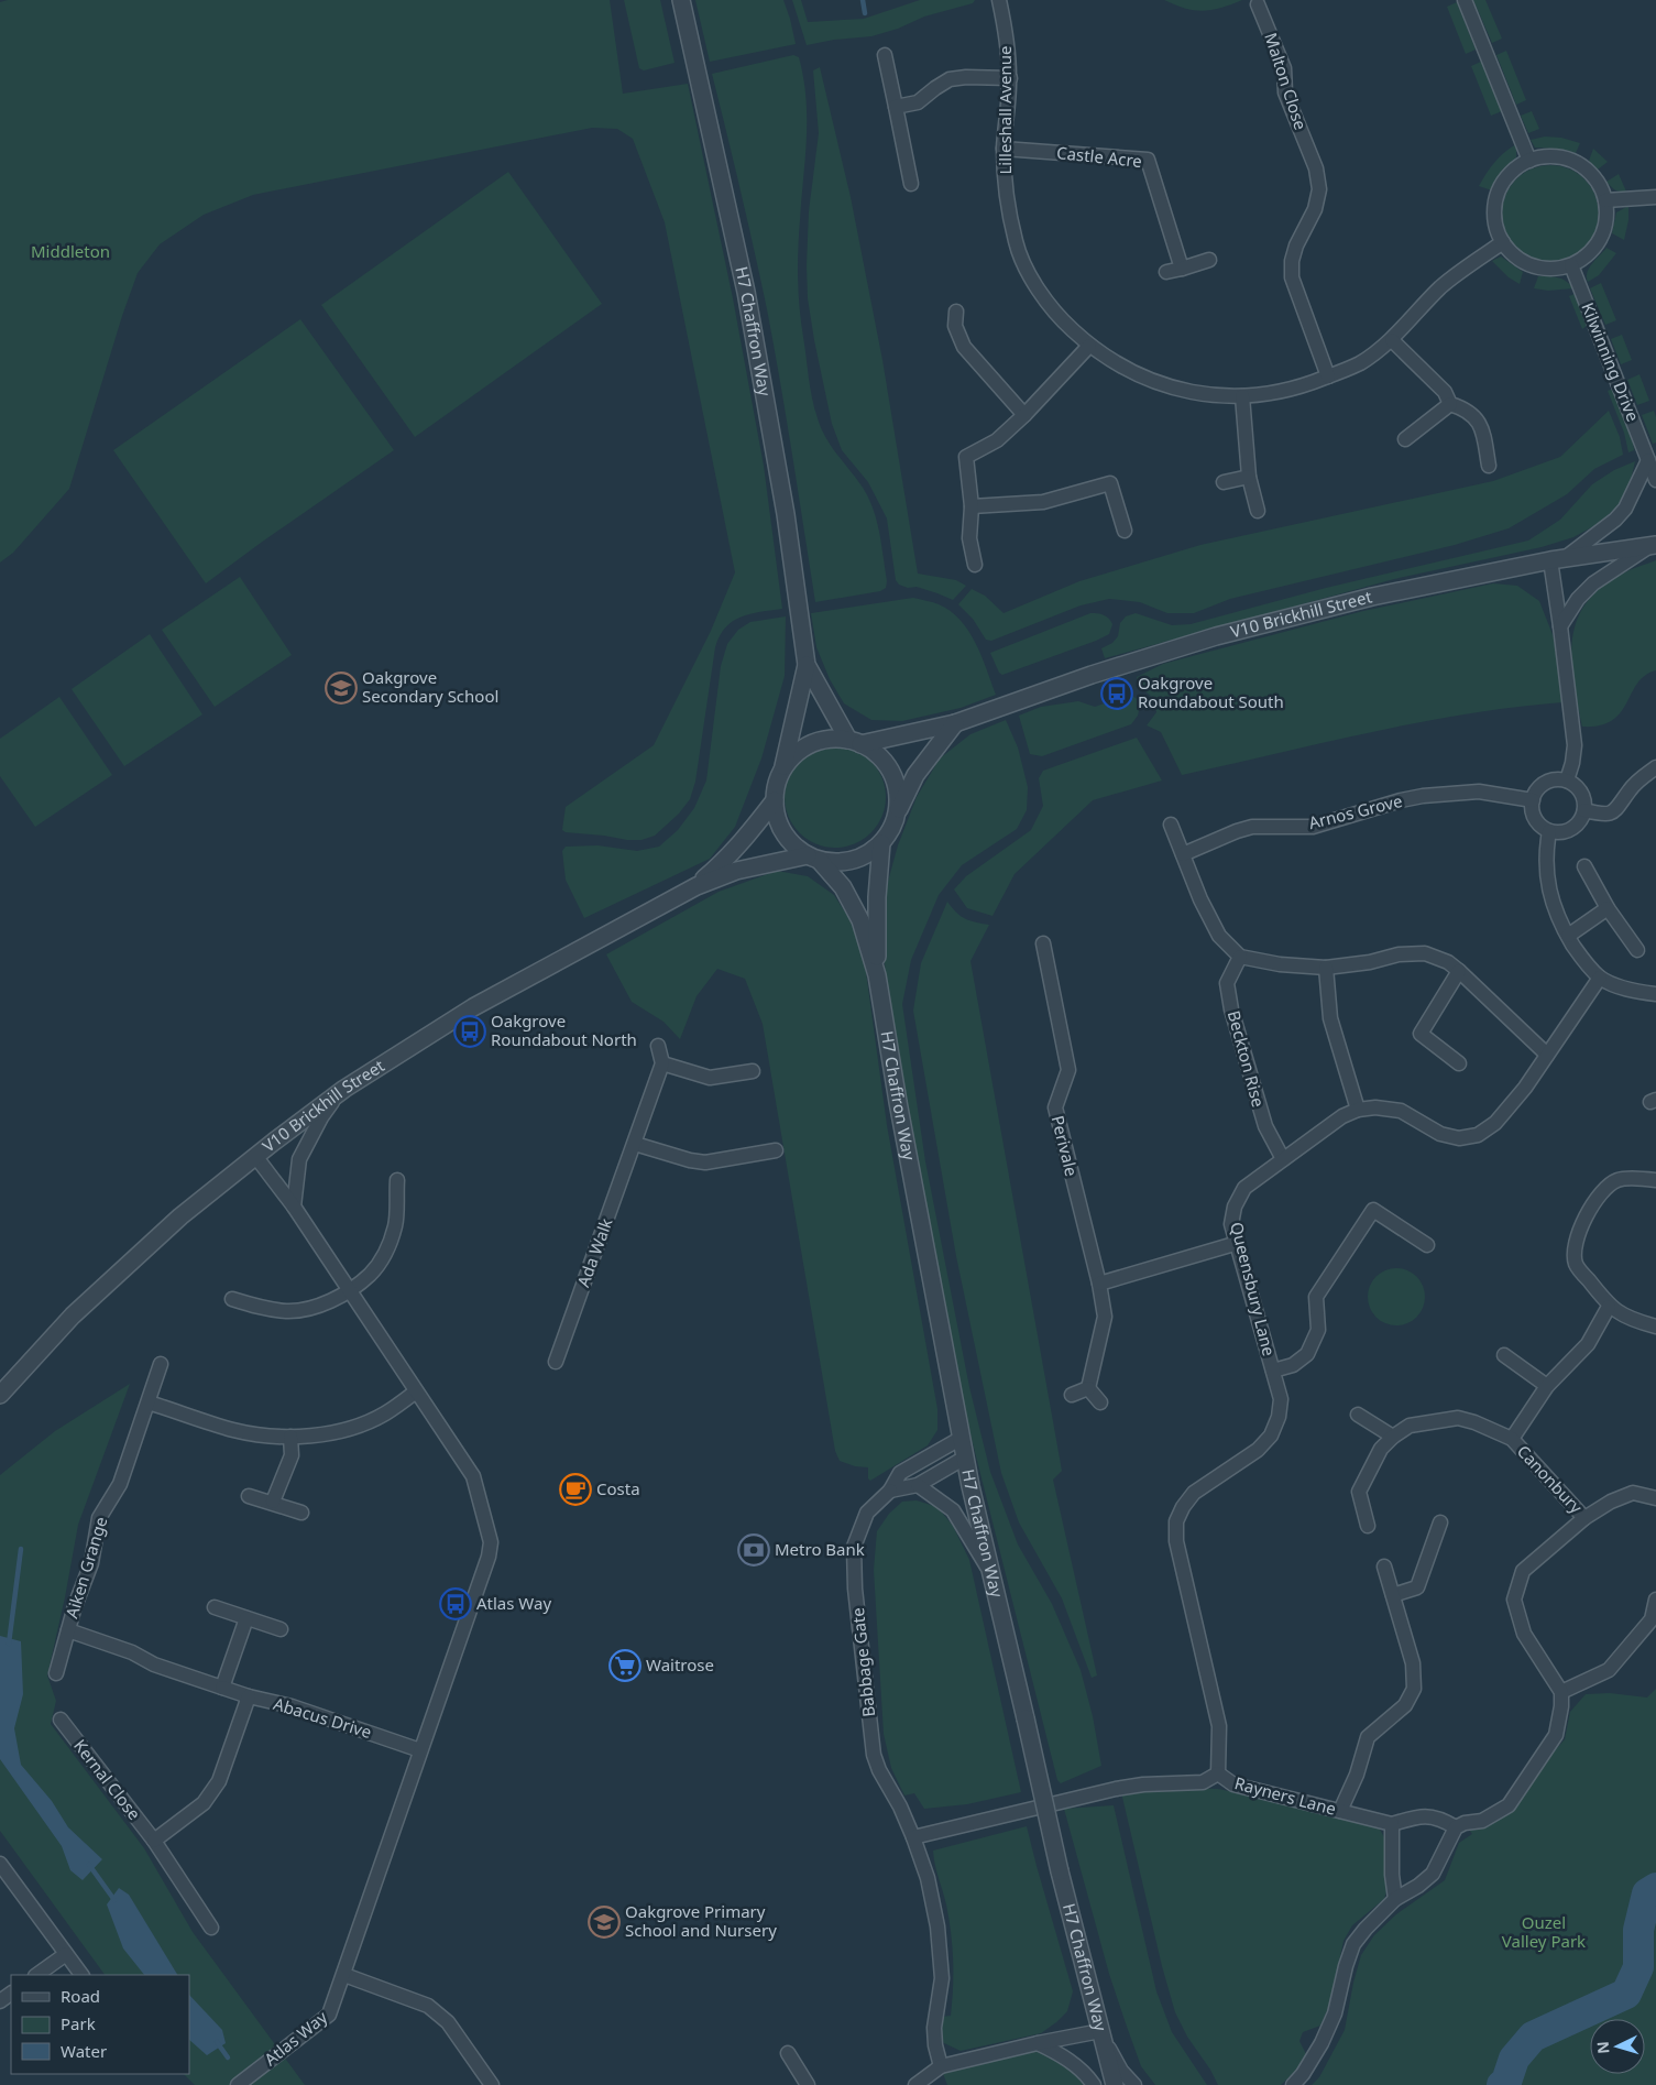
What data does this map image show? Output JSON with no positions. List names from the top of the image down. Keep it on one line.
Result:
{"streets":{"street":["Malton Close","Lilleshall Avenue","Castle Acre","H7 Chaffron Way","Kilwinning Drive","V10 Brickhill Street","Arnos Grove","Beckton Rise","Perivale","Ada Walk","Queensbury Lane","Canonbury","Aiken Grange","Babbage Gate","Abacus Drive","Kernal Close","Rayners Lane","Atlas Way"]},"crossings":[["Malton Close","Lilleshall Avenue"],["Lilleshall Avenue","Castle Acre"],["Lilleshall Avenue","Kilwinning Drive"],["H7 Chaffron Way","V10 Brickhill Street"],["H7 Chaffron Way","Babbage Gate"],["V10 Brickhill Street","Atlas Way"],["Beckton Rise","Queensbury Lane"],["Queensbury Lane","Rayners Lane"],["Aiken Grange","Abacus Drive"],["Babbage Gate","Rayners Lane"],["Abacus Drive","Atlas Way"]],"parks":["Middleton","Ouzel Valley Park"],"places":{"school or university":["Oakgrove Secondary School","Oakgrove Primary School and Nursery"],"bus stop":["Oakgrove Roundabout South","Oakgrove Roundabout North","Atlas Way"],"cafe":["Costa"],"bank":["Metro Bank"],"supermarket":["Waitrose"]},"legend":["Road","Park","Water"],"north":"left"}
